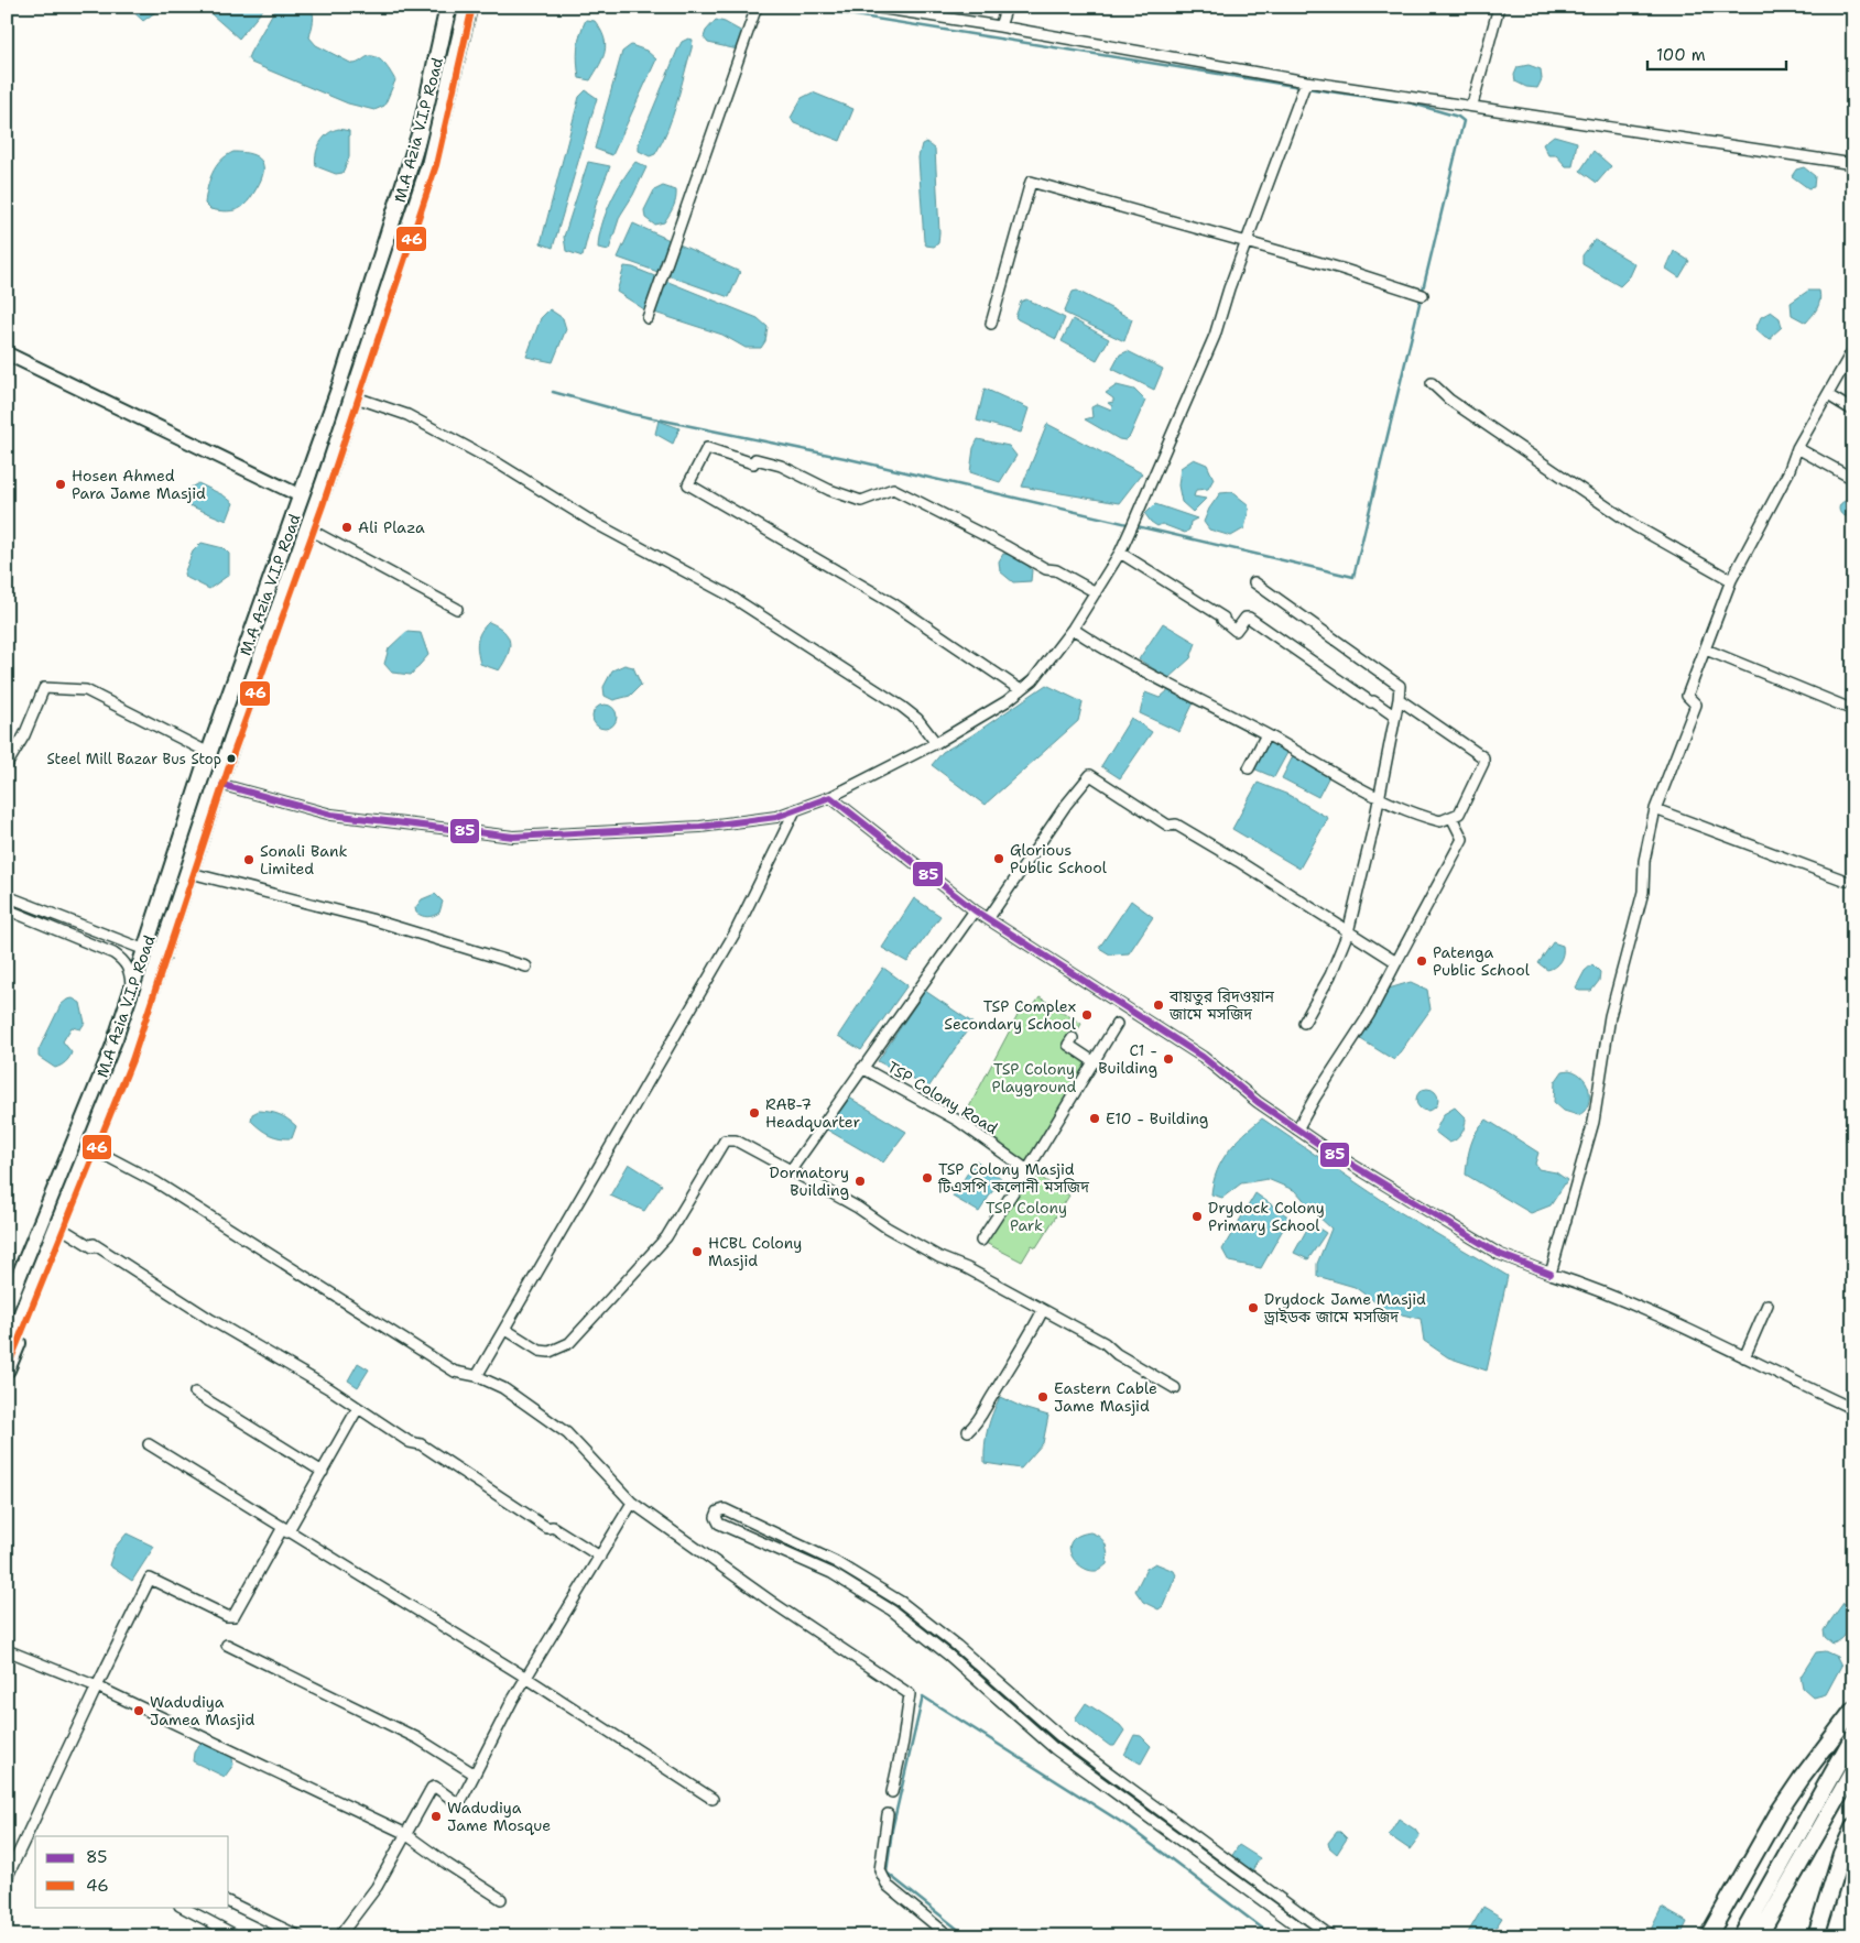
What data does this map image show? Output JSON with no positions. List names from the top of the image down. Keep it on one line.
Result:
{"streets":{"main road":["M.A Azia V.I.P Road"],"street":["TSP Colony Road"]},"parks":["TSP Colony Playground","TSP Colony Park"],"places":["Hosen Ahmed Para Jame Masjid","Ali Plaza","Steel Mill Bazar Bus Stop","Glorious Public School","Sonali Bank Limited","Patenga Public School","বায়তুর রিদওয়ান জামে মসজিদ","TSP Complex Secondary School","C1 - Building","RAB-7 Headquarter","E10 - Building","TSP Colony Masjid টিএসপি কলোনী মসজিদ","Dormatory Building","Drydock Colony Primary School","HCBL Colony Masjid","Drydock Jame Masjid ড্রাইডক জামে মসজিদ","Eastern Cable Jame Masjid","Wadudiya Jamea Masjid","Wadudiya Jame Mosque"],"lines":["transit line 46","transit line 85"],"legend":["85","46"],"scale_bar":"100 m"}
